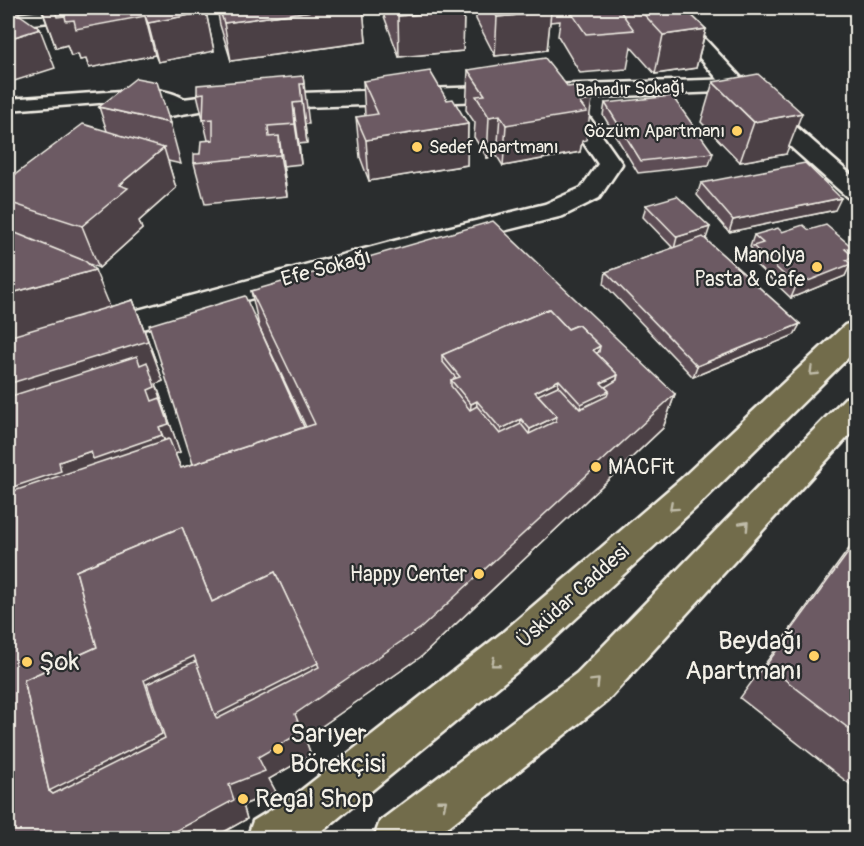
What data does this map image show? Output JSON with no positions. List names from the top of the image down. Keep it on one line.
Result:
{"streets":{"main road":["Üsküdar Caddesi"],"street":["Bahadır Sokağı","Efe Sokağı"]},"crossings":[["Bahadır Sokağı","Efe Sokağı"]],"places":["Gözüm Apartmanı","Sedef Apartmanı","Manolya Pasta & Cafe","MACFit","Happy Center","Beydağı Apartmanı","Şok","Sarıyer Börekçisi","Regal Shop"]}
